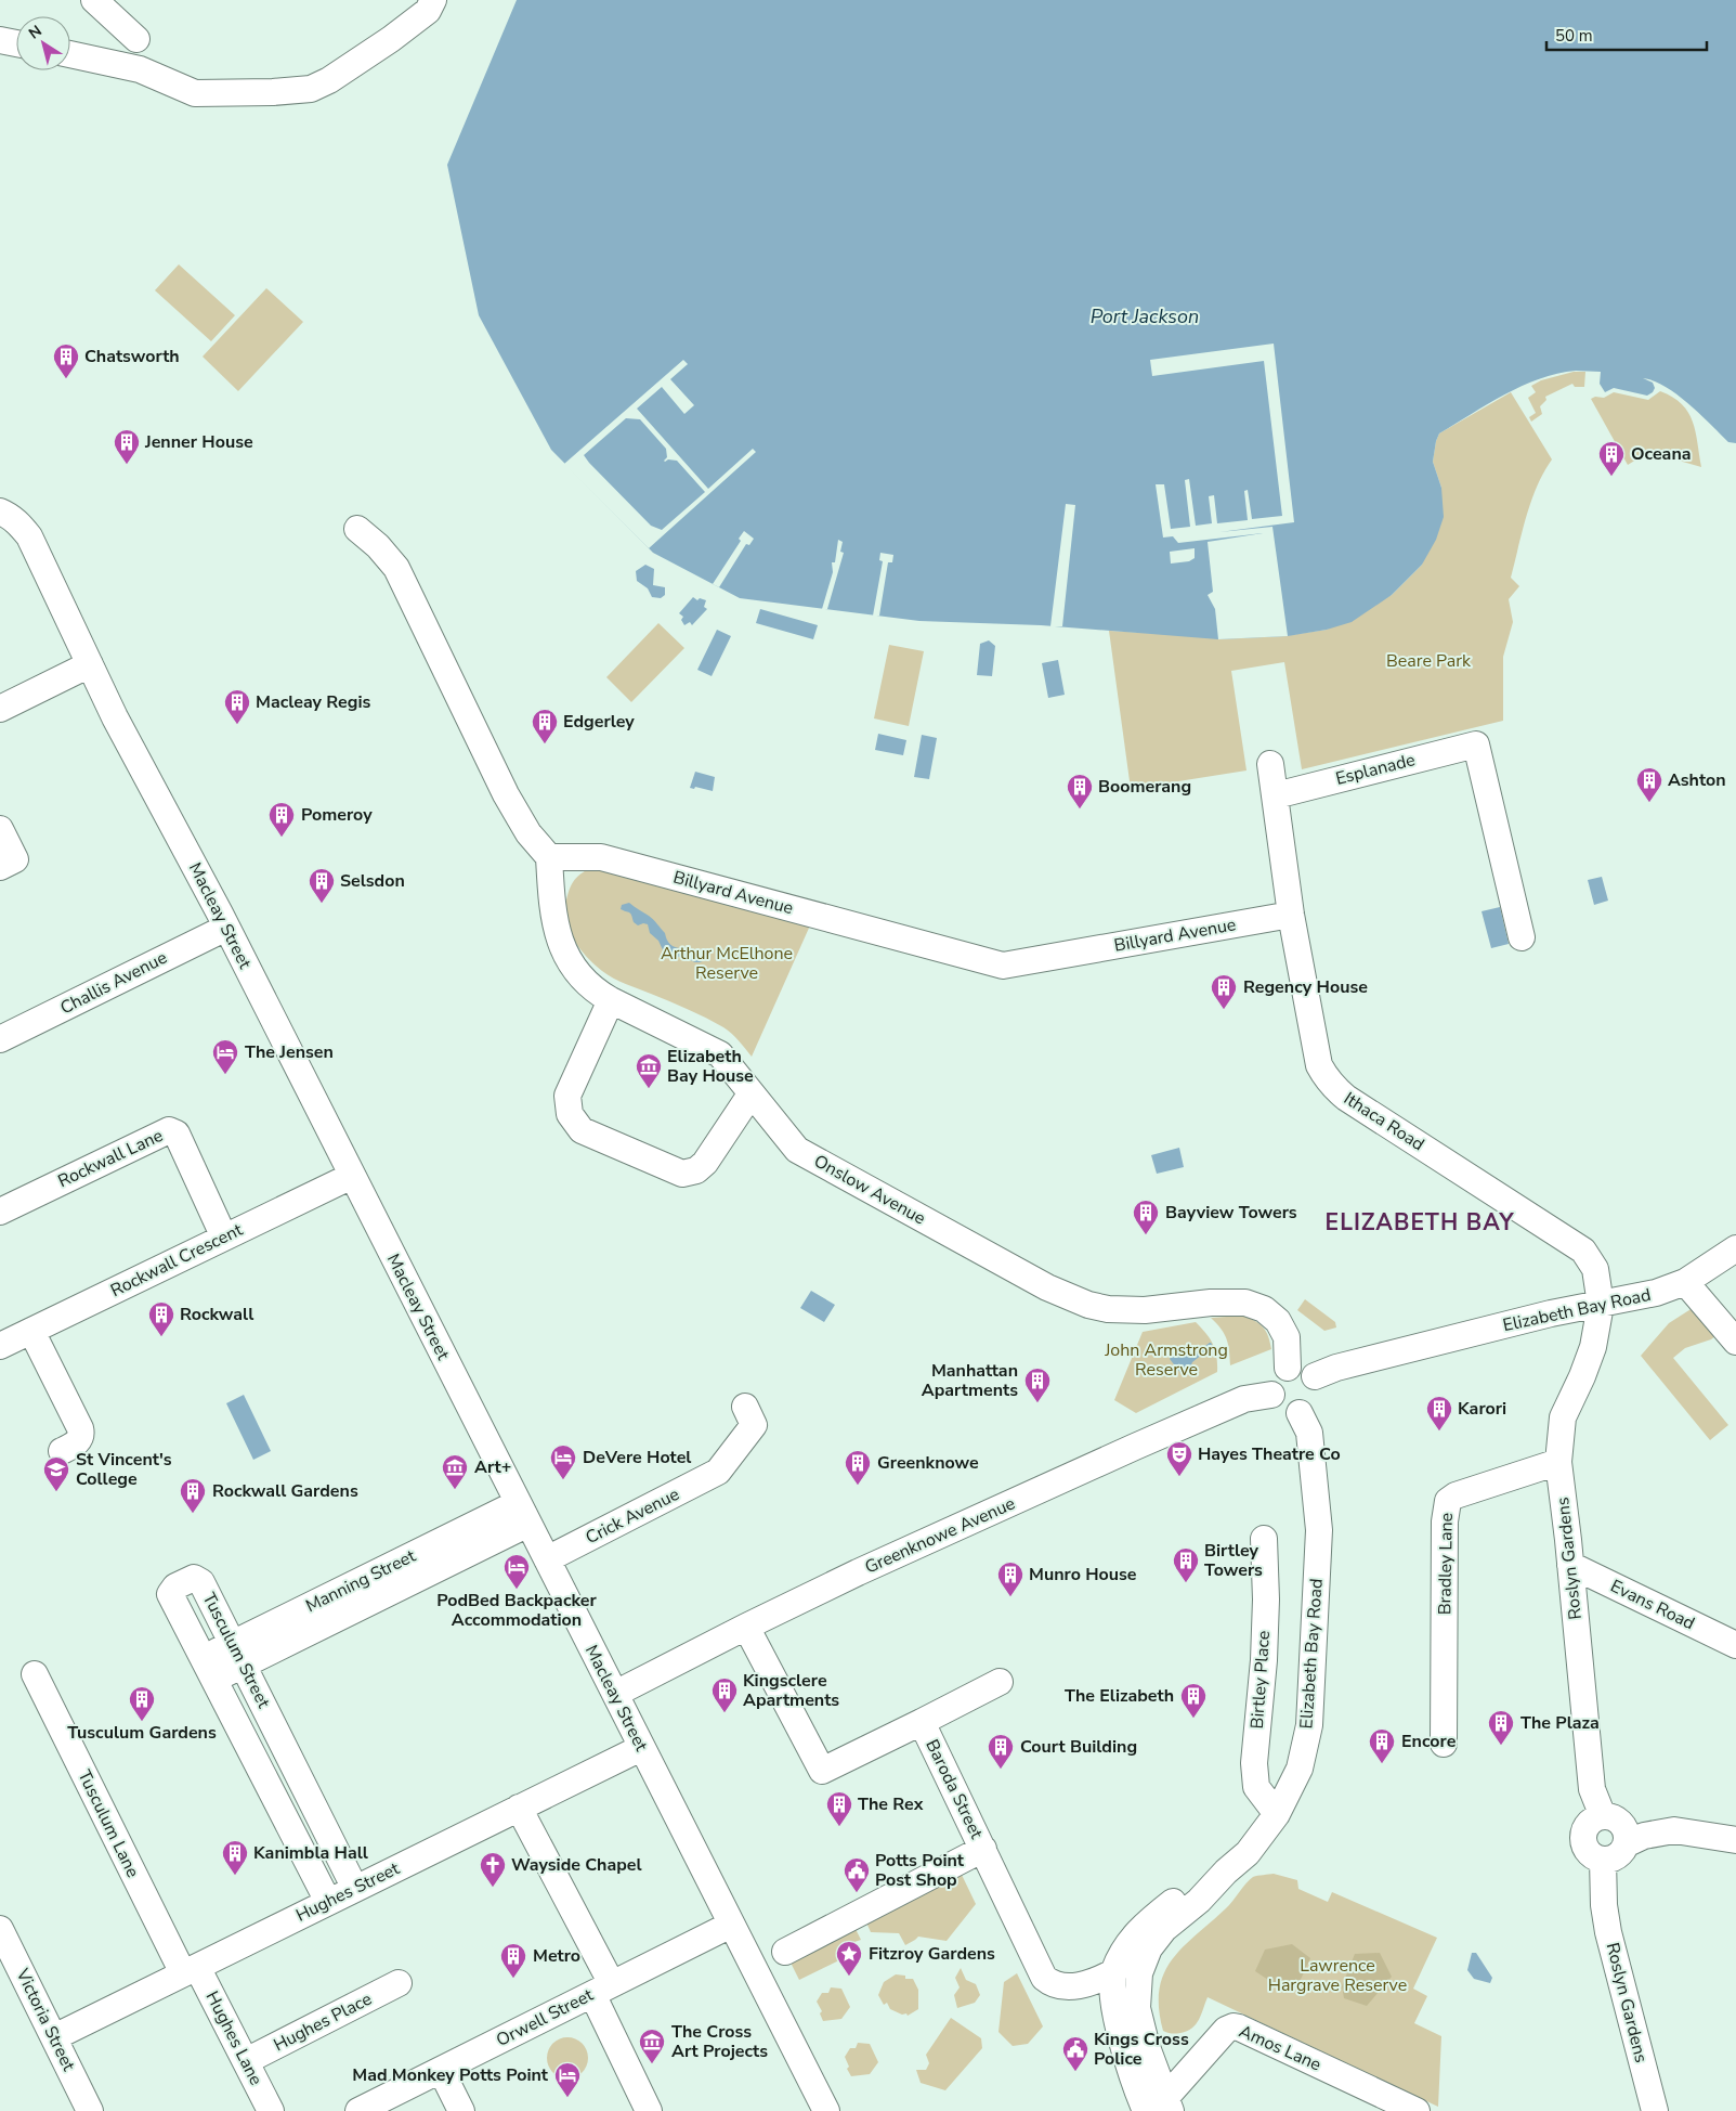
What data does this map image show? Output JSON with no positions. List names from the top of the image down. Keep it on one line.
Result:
{"streets":{"street":["Esplanade","Billyard Avenue","Macleay Street","Challis Avenue","Ithaca Road","Rockwall Lane","Onslow Avenue","Rockwall Crescent","Elizabeth Bay Road","Crick Avenue","Greenknowe Avenue","Roslyn Gardens","Bradley Lane","Manning Street","Evans Road","Tusculum Street","Birtley Place","Baroda Street","Tusculum Lane","Hughes Street","Orwell Street","Victoria Street","Hughes Place","Hughes Lane","Amos Lane"]},"crossings":[["Esplanade","Ithaca Road"],["Billyard Avenue","Ithaca Road"],["Billyard Avenue","Onslow Avenue"],["Macleay Street","Challis Avenue"],["Macleay Street","Rockwall Crescent"],["Macleay Street","Crick Avenue"],["Macleay Street","Greenknowe Avenue"],["Macleay Street","Manning Street"],["Macleay Street","Hughes Street"],["Macleay Street","Orwell Street"],["Ithaca Road","Elizabeth Bay Road"],["Ithaca Road","Roslyn Gardens"],["Rockwall Lane","Rockwall Crescent"],["Onslow Avenue","Elizabeth Bay Road"],["Onslow Avenue","Greenknowe Avenue"],["Elizabeth Bay Road","Greenknowe Avenue"],["Elizabeth Bay Road","Roslyn Gardens"],["Elizabeth Bay Road","Birtley Place"],["Elizabeth Bay Road","Baroda Street"],["Elizabeth Bay Road","Amos Lane"],["Greenknowe Avenue","Baroda Street"],["Roslyn Gardens","Bradley Lane"],["Roslyn Gardens","Evans Road"],["Manning Street","Tusculum Street"],["Tusculum Street","Hughes Street"],["Tusculum Lane","Hughes Street"],["Tusculum Lane","Hughes Lane"],["Hughes Street","Victoria Street"],["Hughes Street","Hughes Lane"],["Hughes Place","Hughes Lane"]],"districts":["ELIZABETH BAY"],"water":["Port Jackson"],"parks":["Beare Park","Arthur McElhone Reserve","John Armstrong Reserve","Lawrence Hargrave Reserve"],"places":{"building":["Chatsworth","Jenner House","Oceana","Macleay Regis","Edgerley","Ashton","Boomerang","Pomeroy","Selsdon","Regency House","Bayview Towers","Rockwall","Manhattan Apartments","Karori","Greenknowe","Rockwall Gardens","Birtley Towers","Munro House","Kingsclere Apartments","The Elizabeth","Tusculum Gardens","The Plaza","Encore","Court Building","The Rex","Kanimbla Hall","Metro"],"hotel":["The Jensen","DeVere Hotel","PodBed Backpacker Accommodation","Mad Monkey Potts Point"],"museum":["Elizabeth Bay House","Art+","The Cross Art Projects"],"theatre":["Hayes Theatre Co"],"school or university":["St Vincent's College"],"church":["Wayside Chapel"],"public building":["Potts Point Post Shop","Kings Cross Police"],"place":["Fitzroy Gardens"]},"scale_bar":"50 m","north":"top left"}
